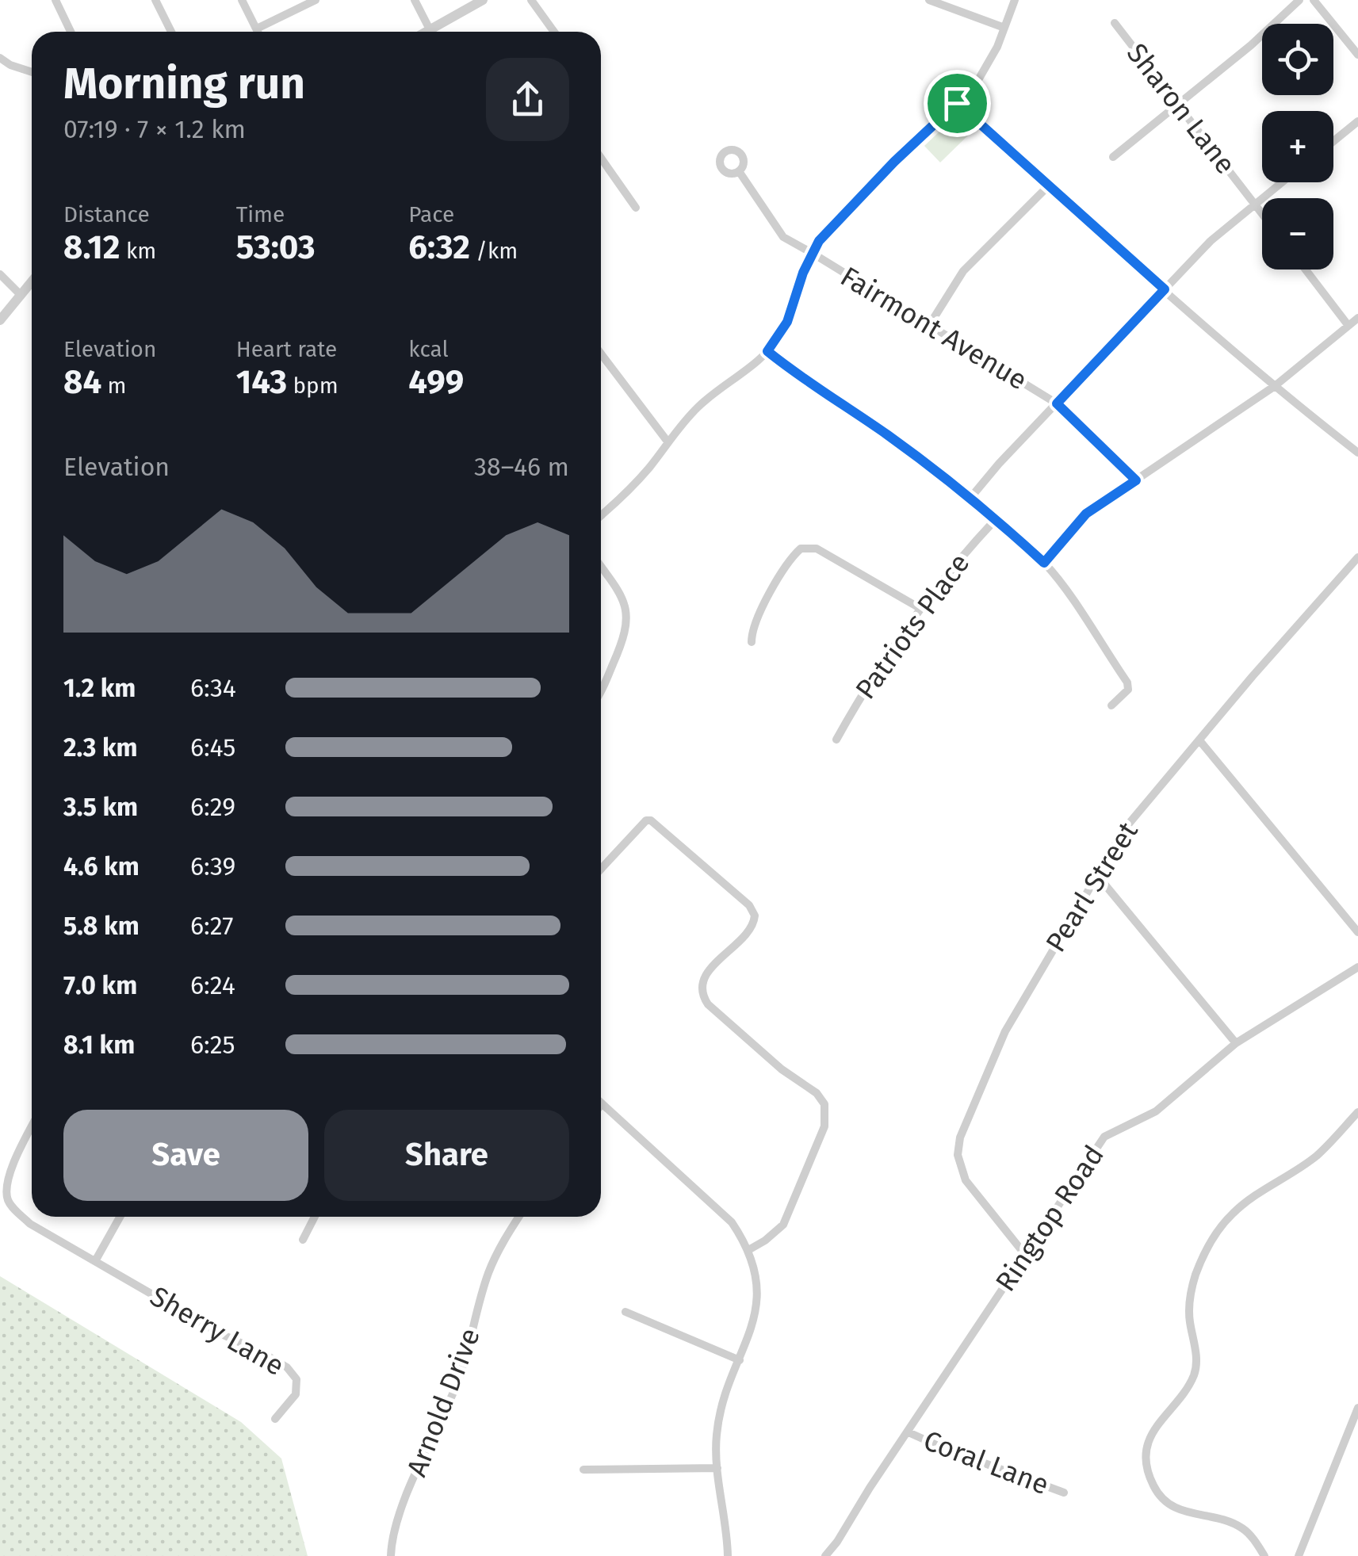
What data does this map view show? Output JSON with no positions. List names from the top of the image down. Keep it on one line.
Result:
{"streets":{"street":["Sharon Lane","Fairmont Avenue","Patriots Place","Pearl Street","Ringtop Road","Sherry Lane","Arnold Drive","Coral Lane"]},"crossings":[["Pearl Street","Ringtop Road"],["Ringtop Road","Coral Lane"]],"page":{"map_buttons":["+","−"],"heading":["Morning run","07:19 · 7 × 1.2 km"],"stats":[["Distance","8.12 km"],["Time","53:03"],["Pace","6:32 /km"],["Elevation","84 m"],["Heart rate","143 bpm"],["kcal","499"]],"chart":["Elevation","38–46 m"],"list":[{"name":"1.2 km","note":"6:34"},{"name":"2.3 km","note":"6:45"},{"name":"3.5 km","note":"6:29"},{"name":"4.6 km","note":"6:39"},{"name":"5.8 km","note":"6:27"},{"name":"7.0 km","note":"6:24"},{"name":"8.1 km","note":"6:25"}],"buttons":["Save","Share"]}}
